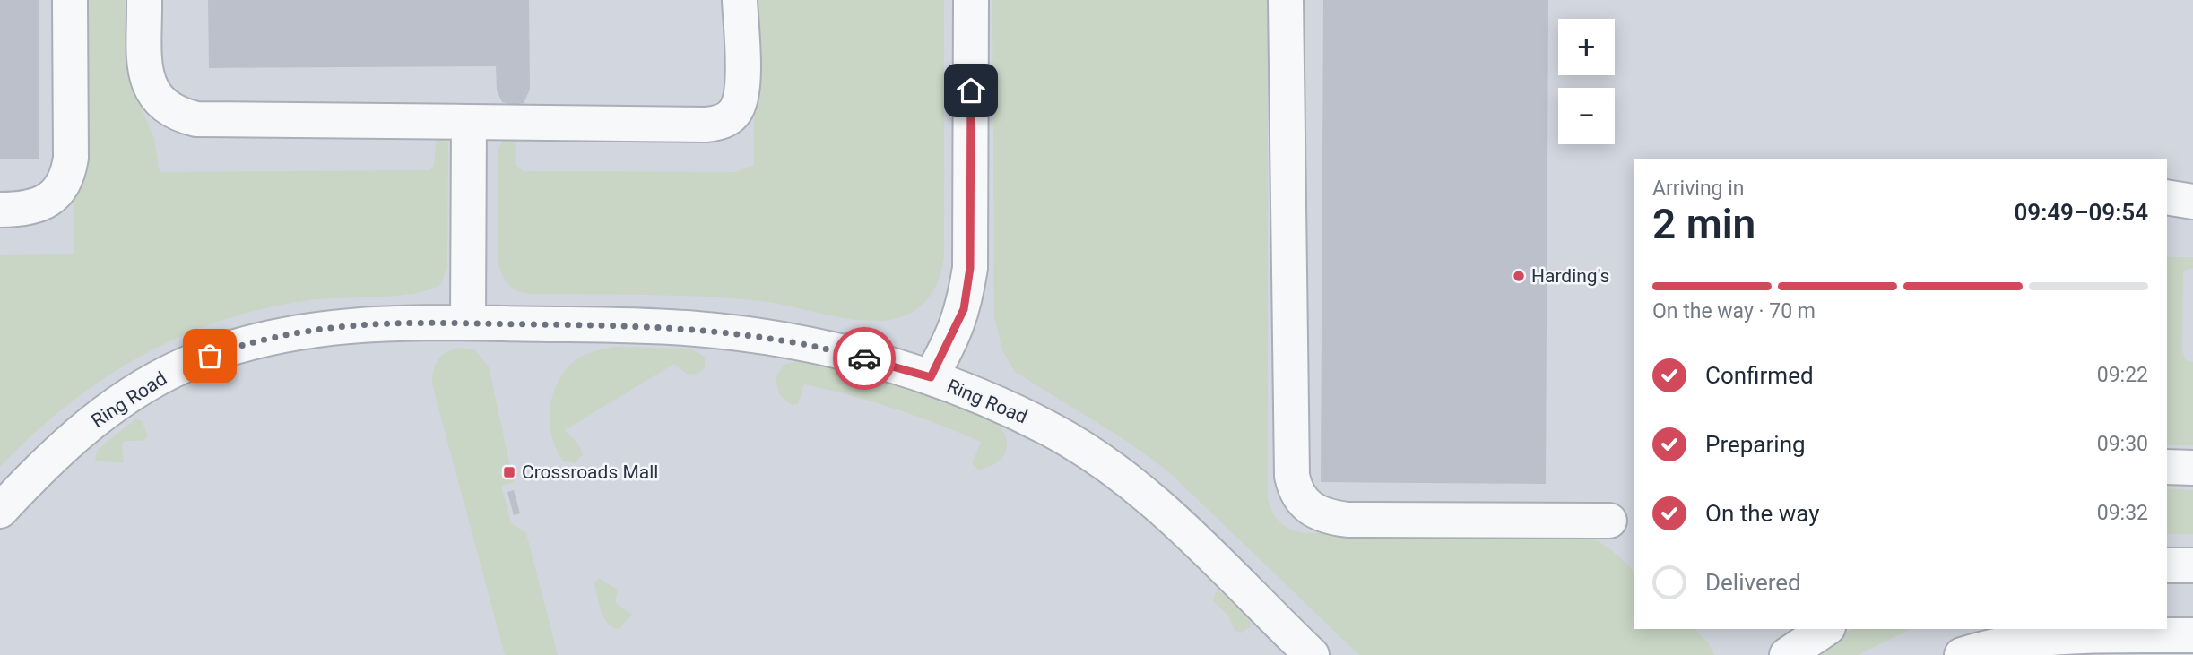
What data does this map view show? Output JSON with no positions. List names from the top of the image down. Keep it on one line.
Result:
{"streets":{"street":["Ring Road"]},"places":{"other":["Harding's"],"transit":["Crossroads Mall"]},"page":{"map_buttons":["+","−"],"heading":["2 min","Arriving in","09:49–09:54"],"bar":"On the way · 70 m","list":[["Confirmed","09:22"],["Preparing","09:30"],["On the way","09:32"],"Delivered"]}}
